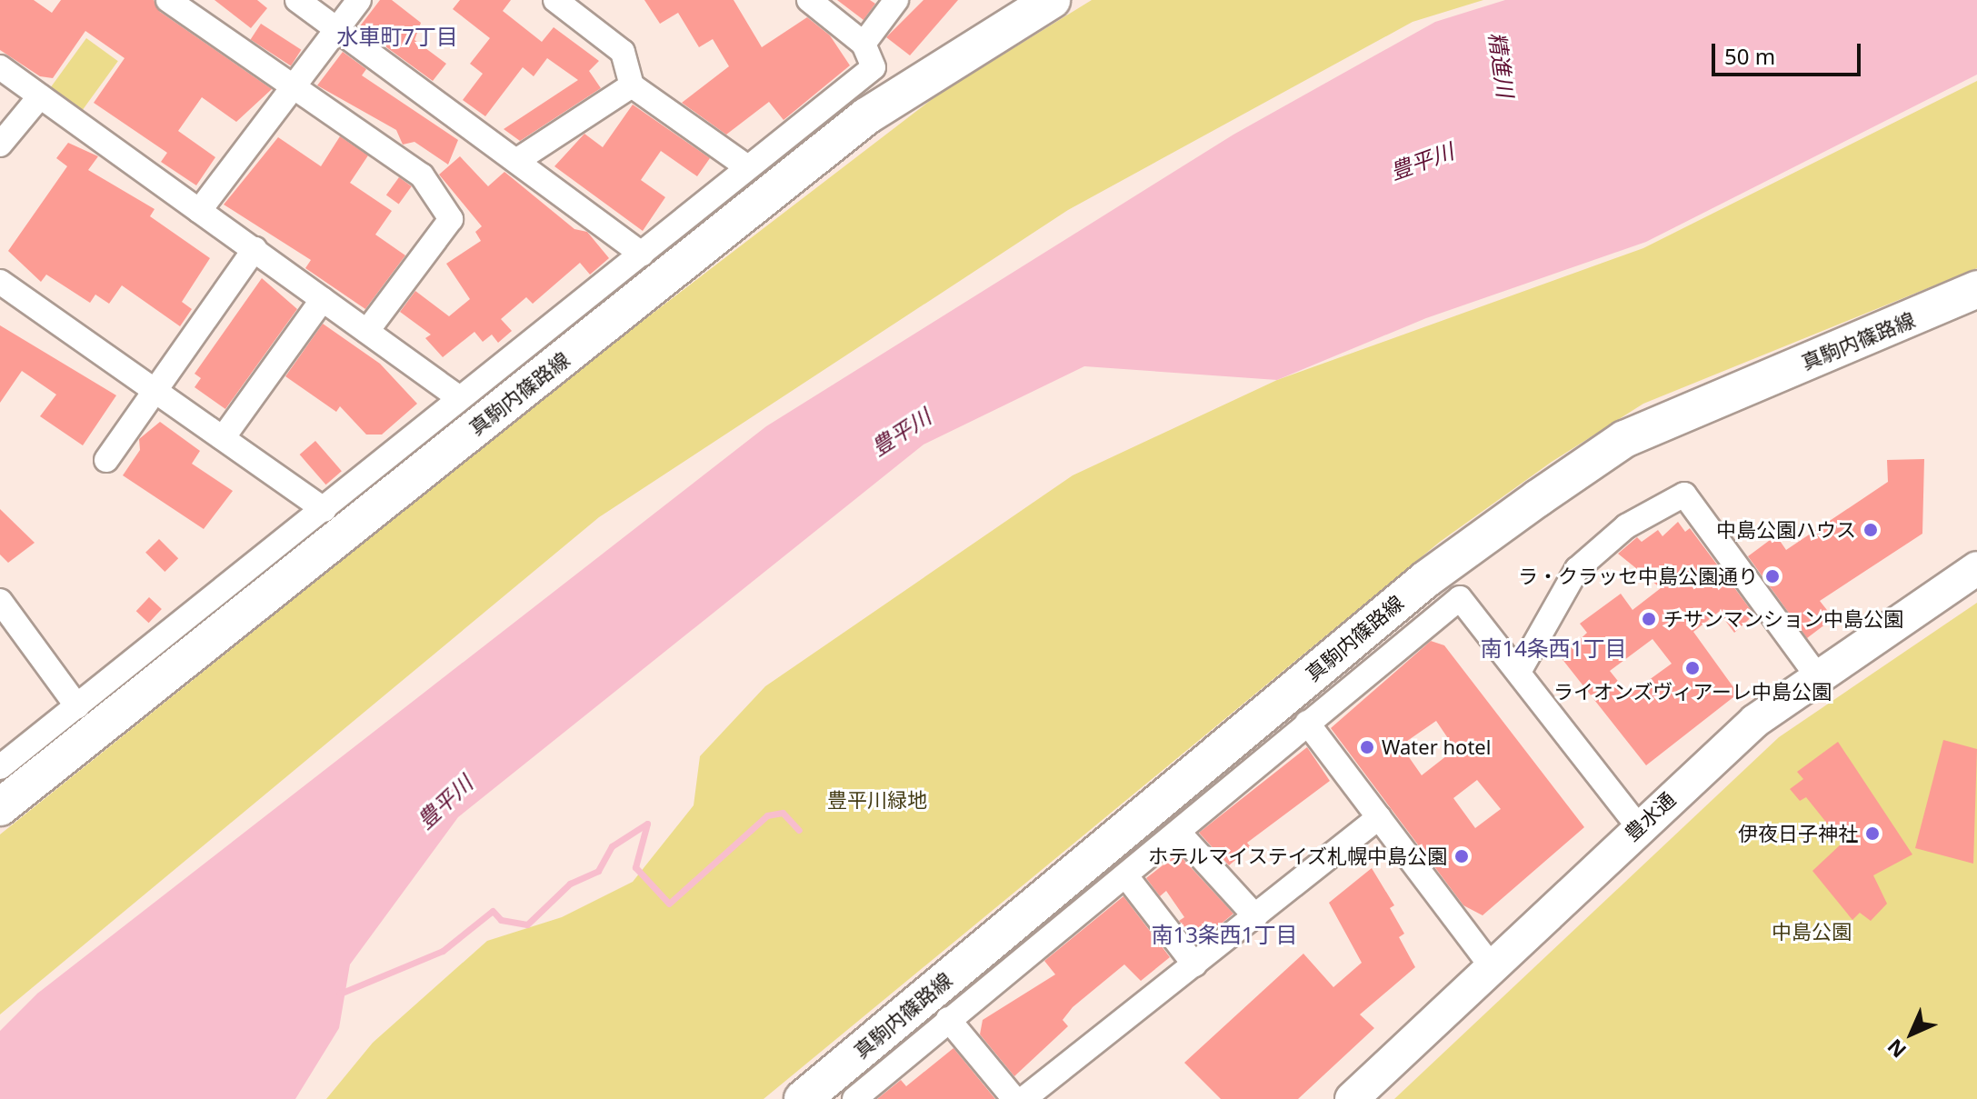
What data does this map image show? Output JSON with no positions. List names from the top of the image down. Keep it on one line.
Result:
{"streets":{"main road":["真駒内篠路線"],"street":["豊水通"]},"districts":["水車町7丁目","南14条西1丁目","南13条西1丁目"],"water":["精進川","豊平川"],"parks":["豊平川緑地","中島公園"],"places":["中島公園ハウス","ラ・クラッセ中島公園通り","チサンマンション中島公園","ライオンズヴィアーレ中島公園","Water hotel","伊夜日子神社","ホテルマイステイズ札幌中島公園"],"scale_bar":"50 m","north":"bottom left"}
